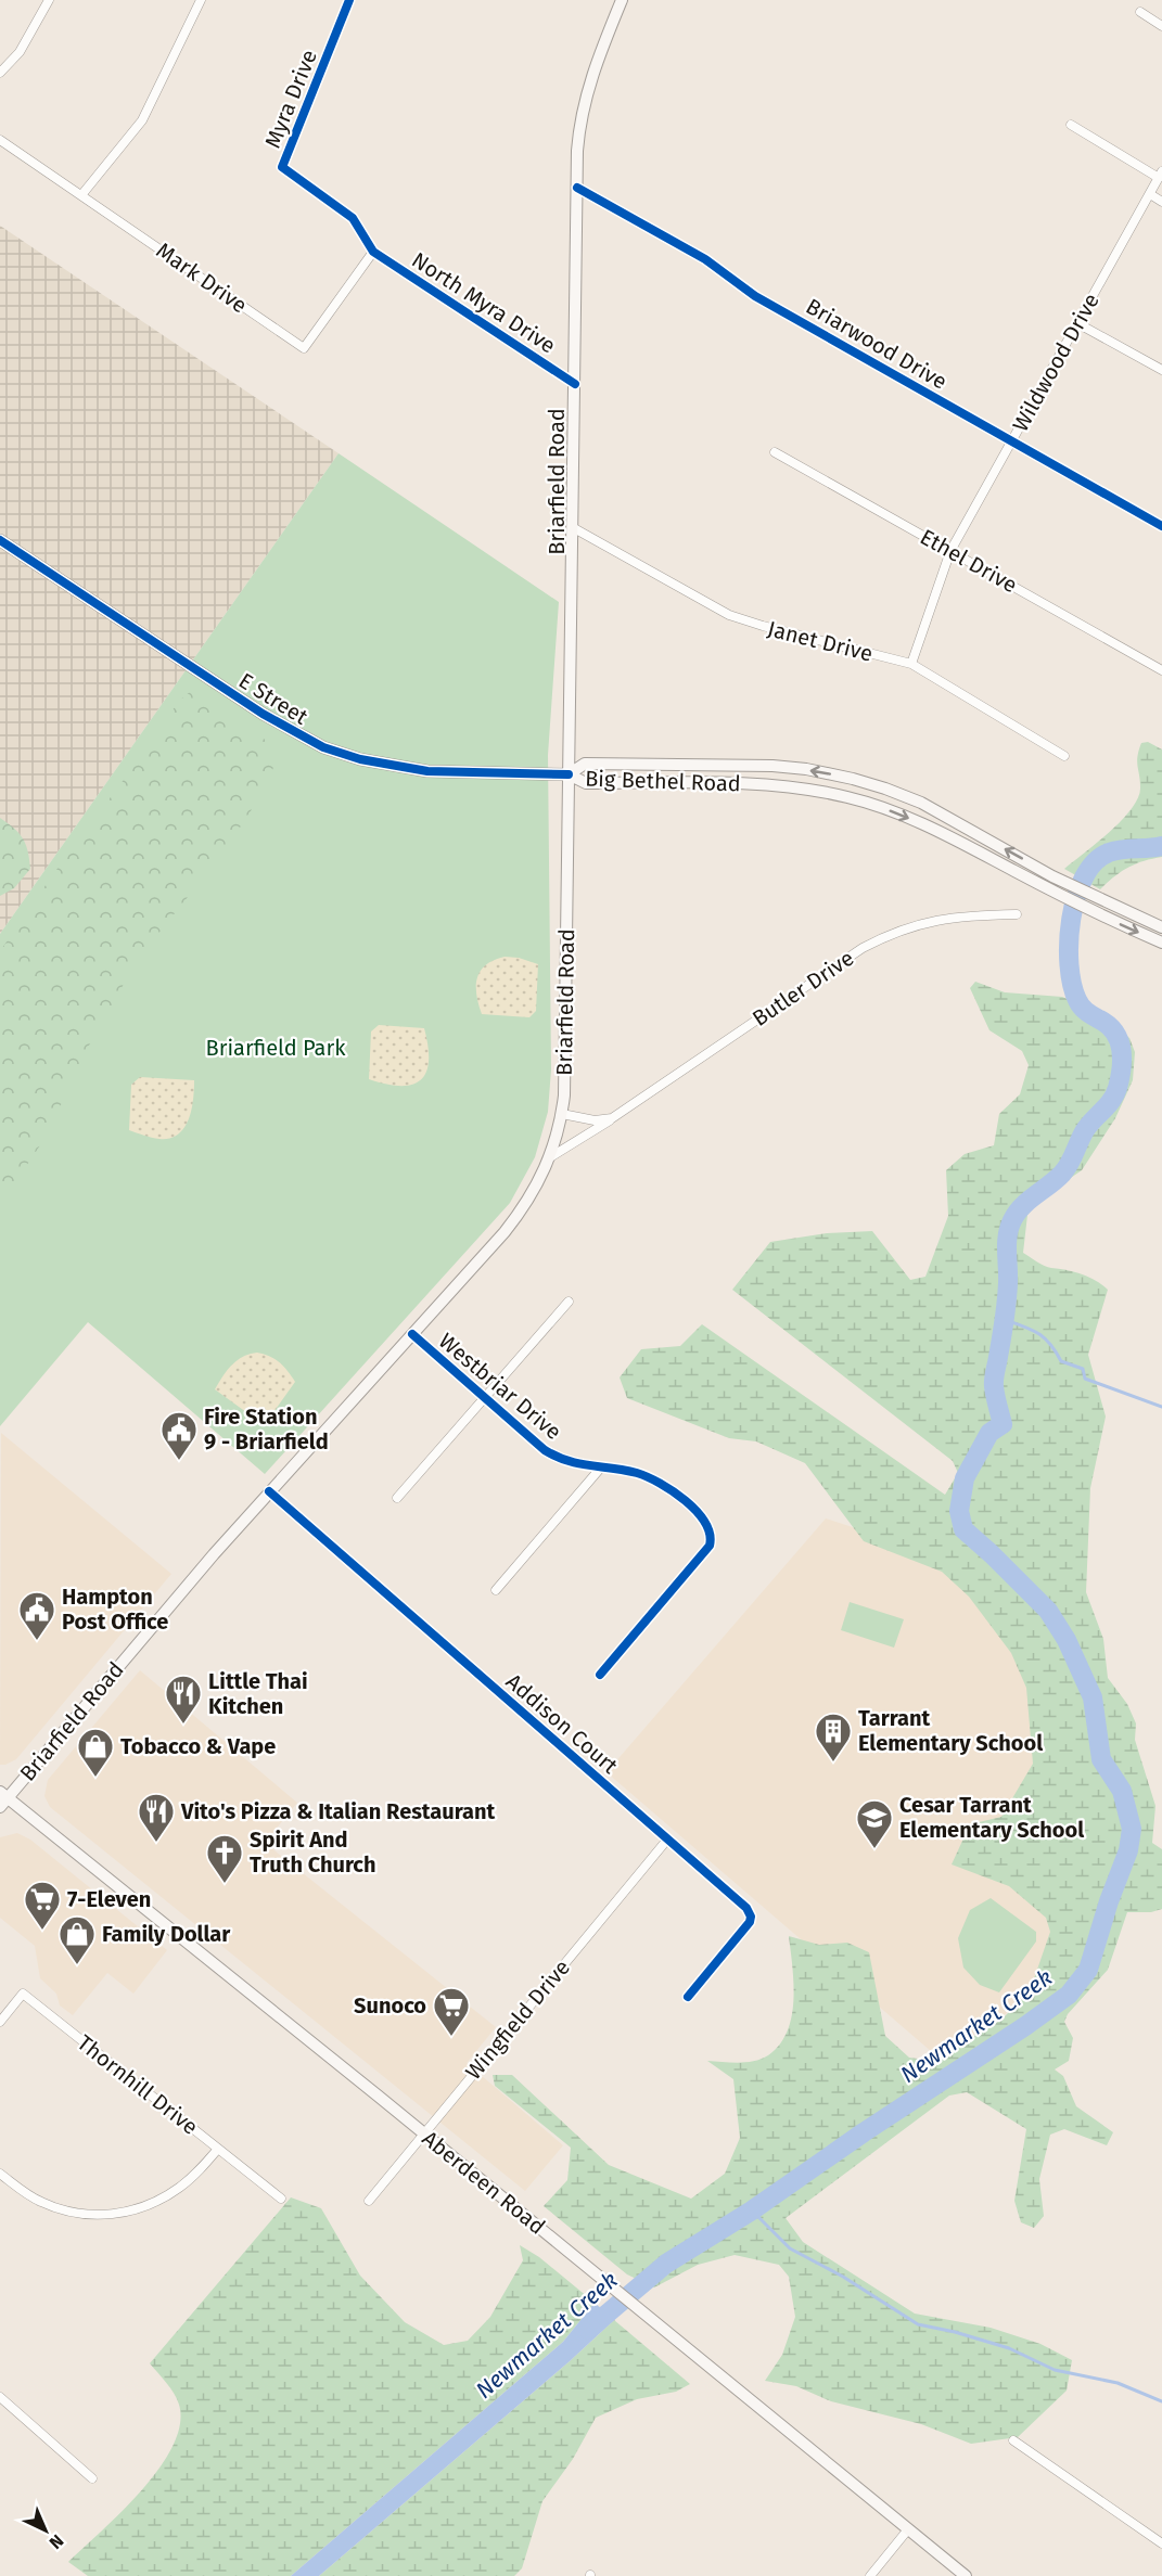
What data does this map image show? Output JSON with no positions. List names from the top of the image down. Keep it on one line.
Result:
{"streets":{"main road":["Briarfield Road","E Street","Big Bethel Road","Aberdeen Road"],"street":["Myra Drive","Mark Drive","North Myra Drive","Briarwood Drive","Wildwood Drive","Ethel Drive","Janet Drive","Butler Drive","Westbriar Drive","Addison Court","Wingfield Drive","Thornhill Drive"]},"crossings":[["Myra Drive","Mark Drive"],["Myra Drive","North Myra Drive"],["Mark Drive","North Myra Drive"],["North Myra Drive","Briarfield Road"],["Briarwood Drive","Wildwood Drive"],["Briarwood Drive","Briarfield Road"],["Wildwood Drive","Ethel Drive"],["Wildwood Drive","Janet Drive"],["Briarfield Road","Janet Drive"],["Briarfield Road","E Street"],["Briarfield Road","Big Bethel Road"],["Briarfield Road","Butler Drive"],["Briarfield Road","Westbriar Drive"],["Briarfield Road","Addison Court"],["Briarfield Road","Aberdeen Road"],["E Street","Big Bethel Road"],["Addison Court","Wingfield Drive"],["Wingfield Drive","Aberdeen Road"]],"water":["Newmarket Creek"],"parks":["Briarfield Park"],"places":{"public building":["Fire Station 9 - Briarfield","Hampton Post Office"],"restaurant":["Little Thai Kitchen","Vito's Pizza & Italian Restaurant"],"building":["Tarrant Elementary School"],"shop":["Tobacco & Vape","Family Dollar"],"school or university":["Cesar Tarrant Elementary School"],"church":["Spirit And Truth Church"],"supermarket":["7-Eleven","Sunoco"]},"north":"bottom right"}
